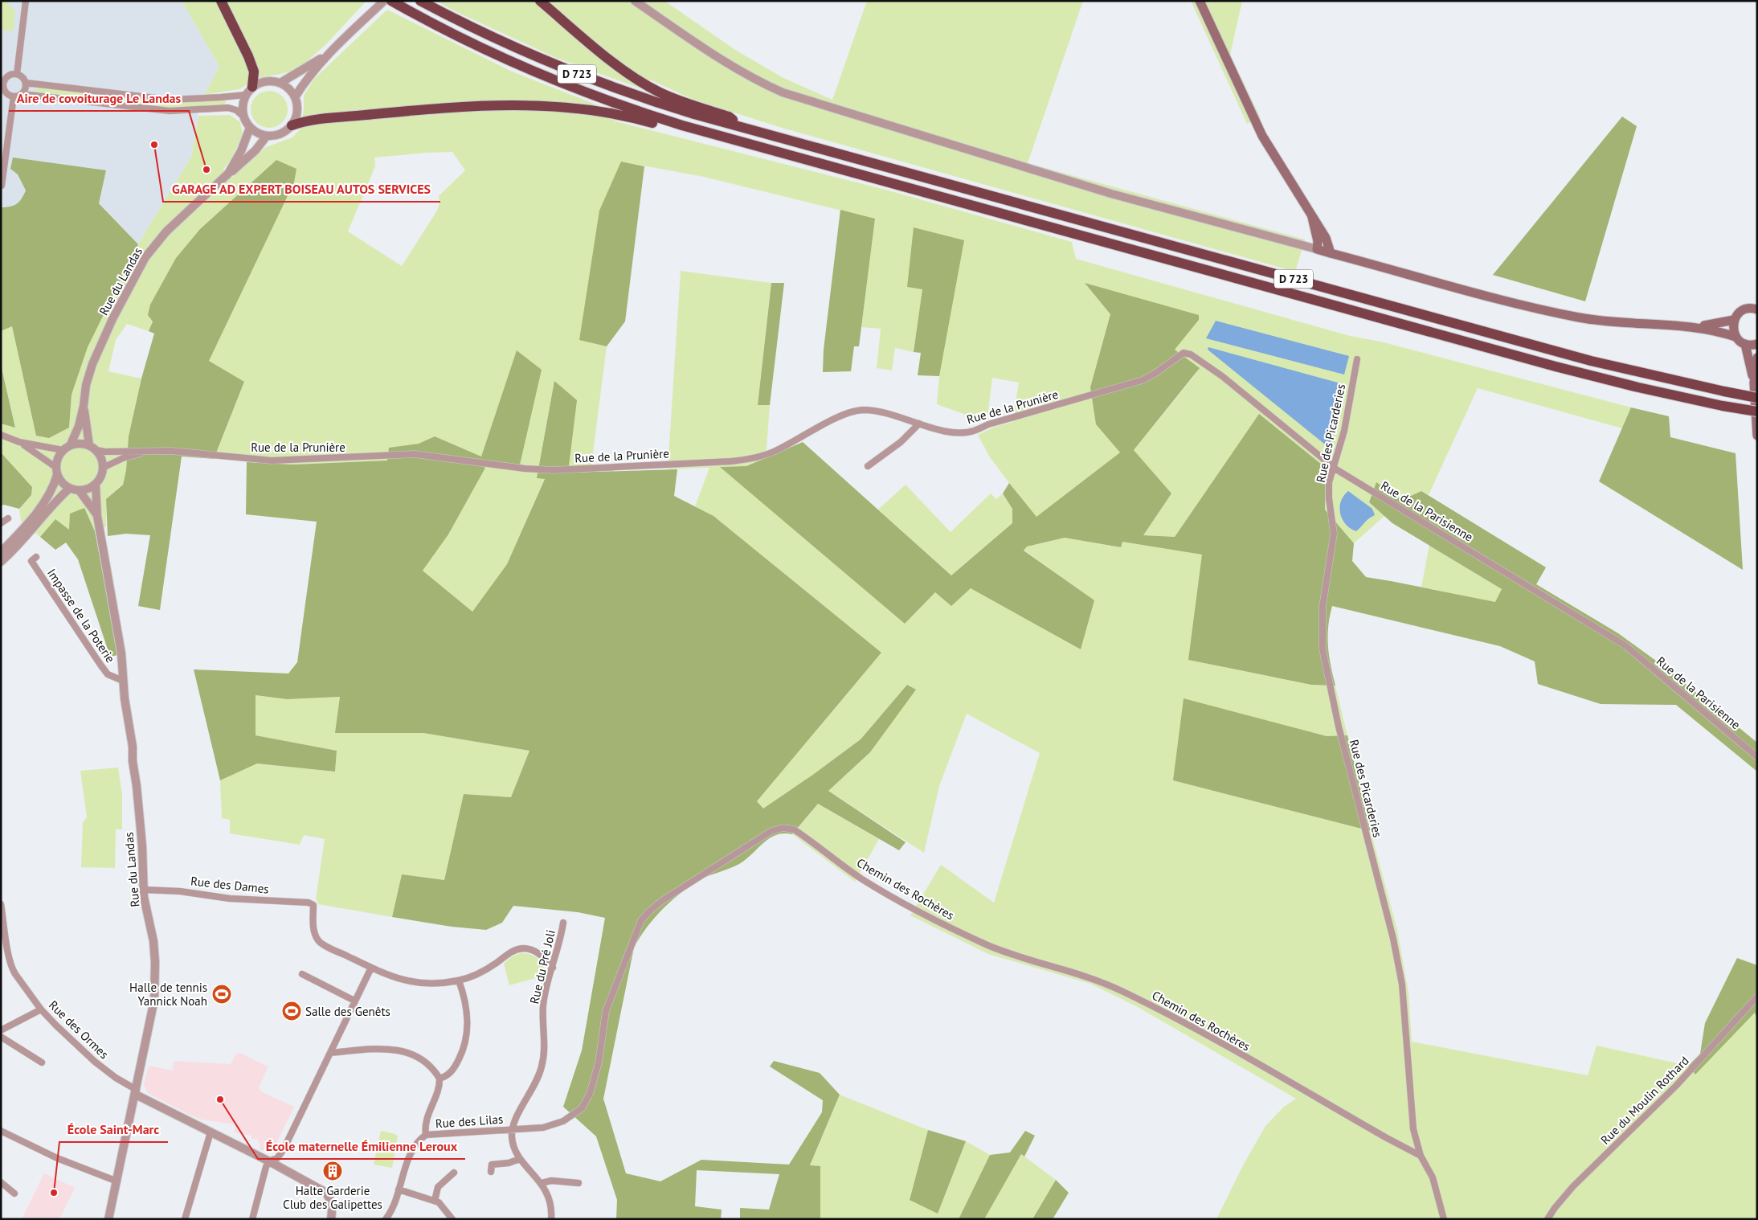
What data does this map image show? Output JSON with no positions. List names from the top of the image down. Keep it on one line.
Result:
{"streets":{"highway":["D 723"],"street":["Rue du Landas","Rue de la Prunière","Rue des Picarderies","Rue de la Parisienne","Impasse de la Poterie","Rue des Dames","Chemin des Rochères","Rue du Pré Joli","Rue des Ormes","Rue du Moulin Rothard","Rue des Lilas"]},"crossings":[["Rue du Landas","Rue de la Prunière"],["Rue du Landas","Impasse de la Poterie"],["Rue du Landas","Rue des Dames"],["Rue du Landas","Rue des Ormes"],["Rue de la Prunière","Rue de la Parisienne"],["Rue des Picarderies","Rue de la Parisienne"],["Rue des Picarderies","Chemin des Rochères"],["Chemin des Rochères","Rue du Pré Joli"],["Chemin des Rochères","Rue des Lilas"],["Rue du Pré Joli","Rue des Lilas"]],"places":{"other":["GARAGE AD EXPERT BOISEAU AUTOS SERVICES","Aire de covoiturage Le Landas","École maternelle Émilienne Leroux","École Saint-Marc"],"sports":["Halle de tennis Yannick Noah","Salle des Genêts"],"building":["Halte Garderie Club des Galipettes"]}}
